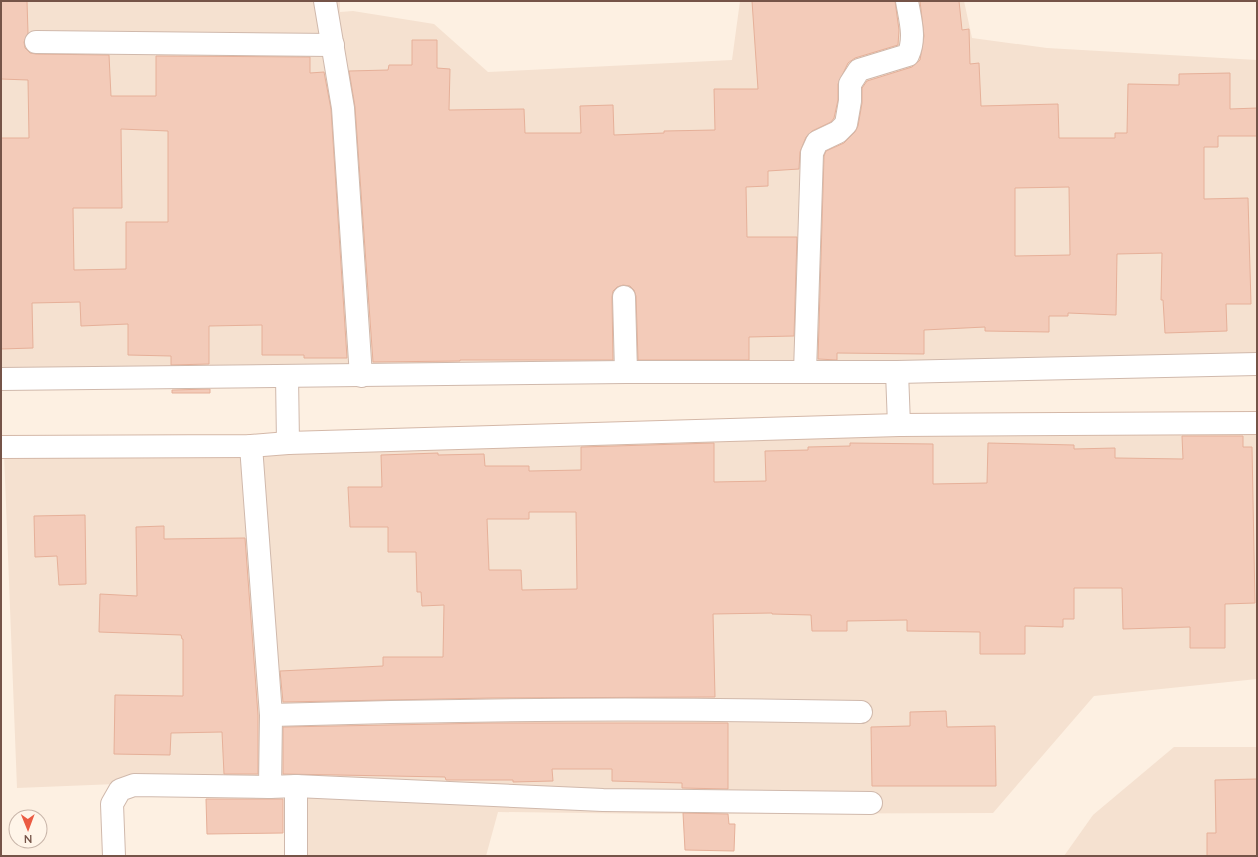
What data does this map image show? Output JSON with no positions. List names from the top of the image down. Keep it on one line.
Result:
{"north":"bottom"}
